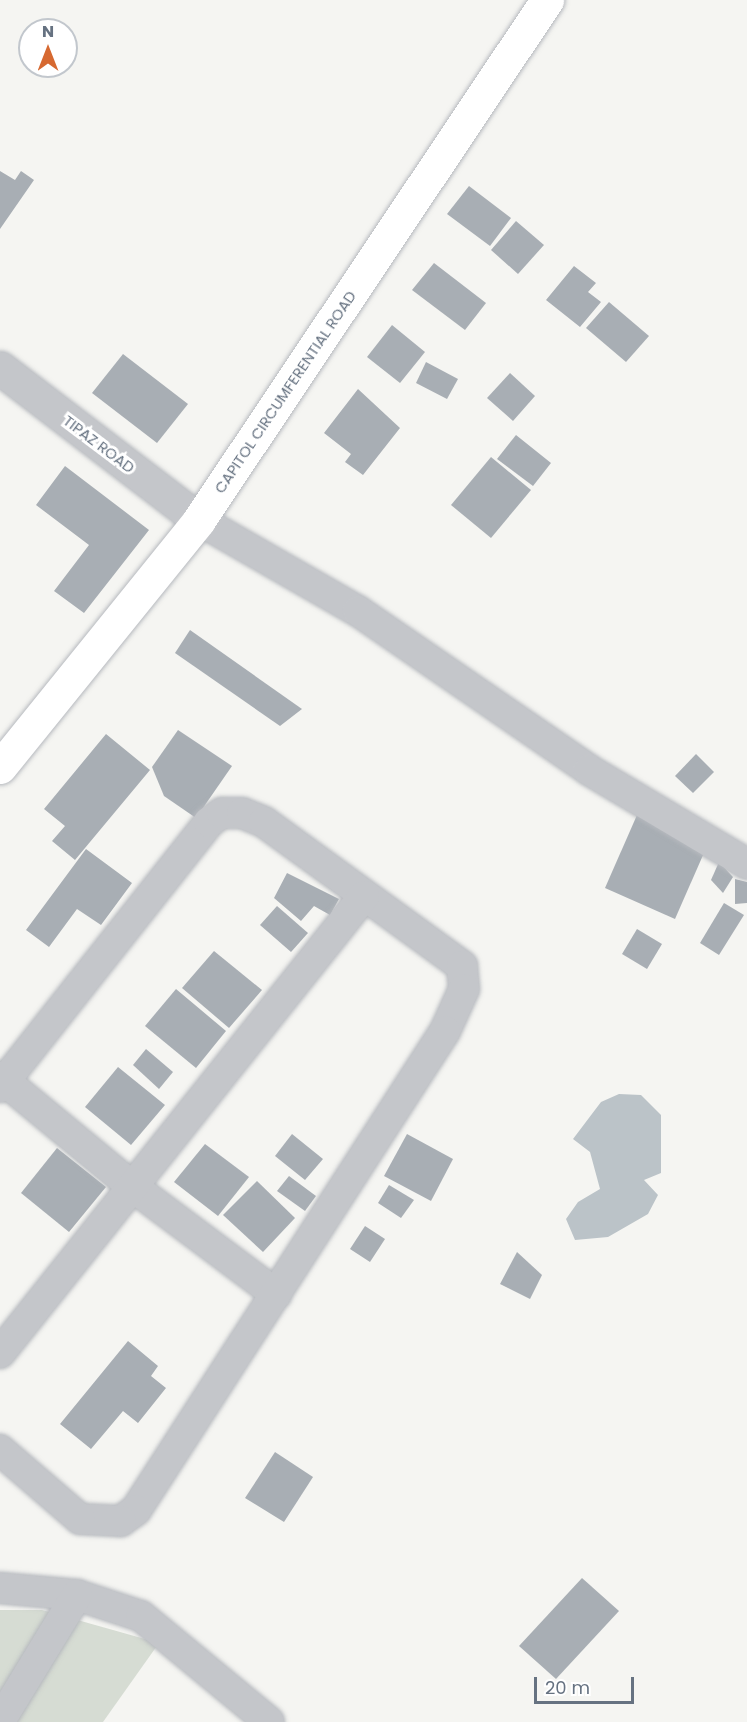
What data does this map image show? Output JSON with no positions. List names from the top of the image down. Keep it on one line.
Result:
{"streets":{"main road":["CAPITOL CIRCUMFERENTIAL ROAD"],"street":["TIPAZ ROAD"]},"crossings":[["CAPITOL CIRCUMFERENTIAL ROAD","TIPAZ ROAD"]],"scale_bar":"20 m","north":"top"}
